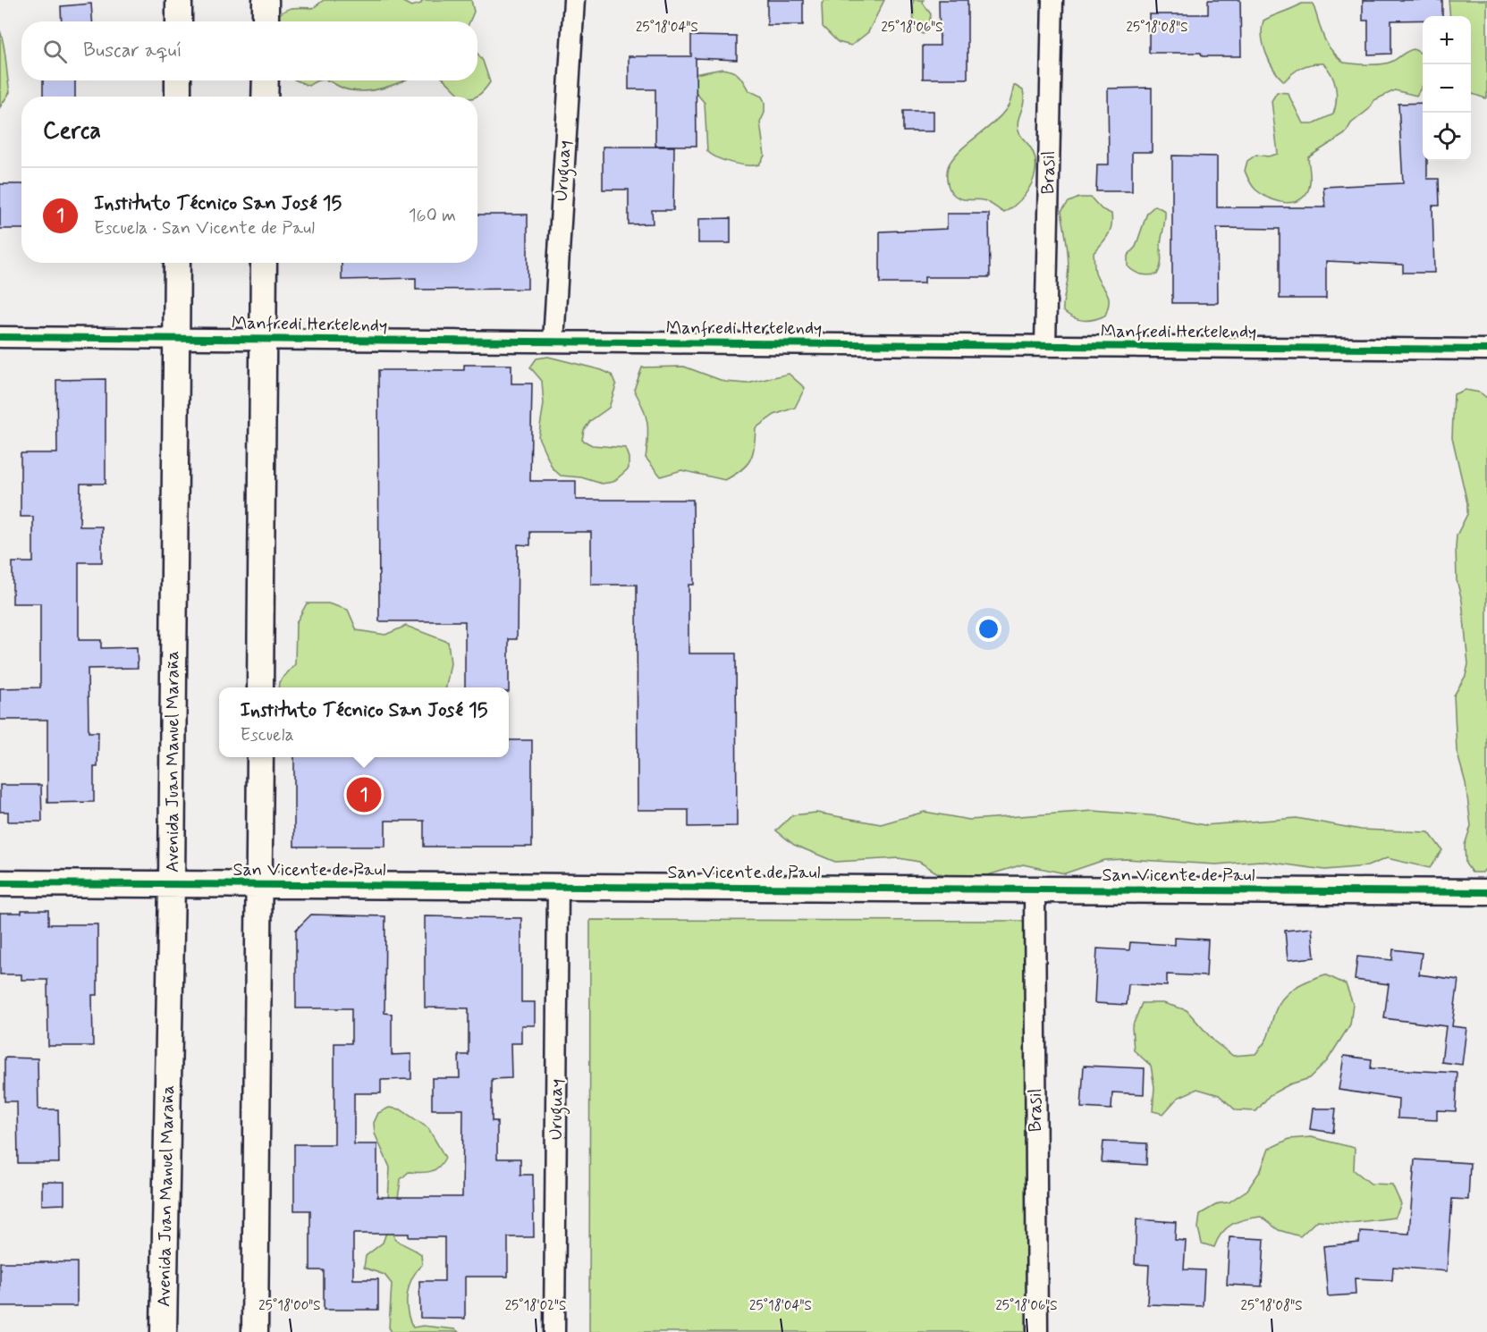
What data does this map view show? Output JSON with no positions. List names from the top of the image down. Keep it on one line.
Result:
{"streets":{"street":["Uruguay","Brasil","Manfredi Hertelendy","Avenida Juan Manuel Maraña","San Vicente de Paul"]},"crossings":[["Uruguay","Manfredi Hertelendy"],["Uruguay","San Vicente de Paul"],["Brasil","Manfredi Hertelendy"],["Brasil","San Vicente de Paul"],["Manfredi Hertelendy","Avenida Juan Manuel Maraña"],["Avenida Juan Manuel Maraña","San Vicente de Paul"]],"page":{"map_buttons":["+","−"],"search":"Buscar aquí","heading":"Cerca","list":[{"mark":"1","name":"Instituto Técnico San José 15","note":"Escuela · San Vicente de Paul","value":"160 m"}],"popup":["Instituto Técnico San José 15","Escuela"],"pins":"1"},"coordinates":["25°18'04\"S","25°18'06\"S","25°18'08\"S","25°18'00\"S","25°18'02\"S"]}
